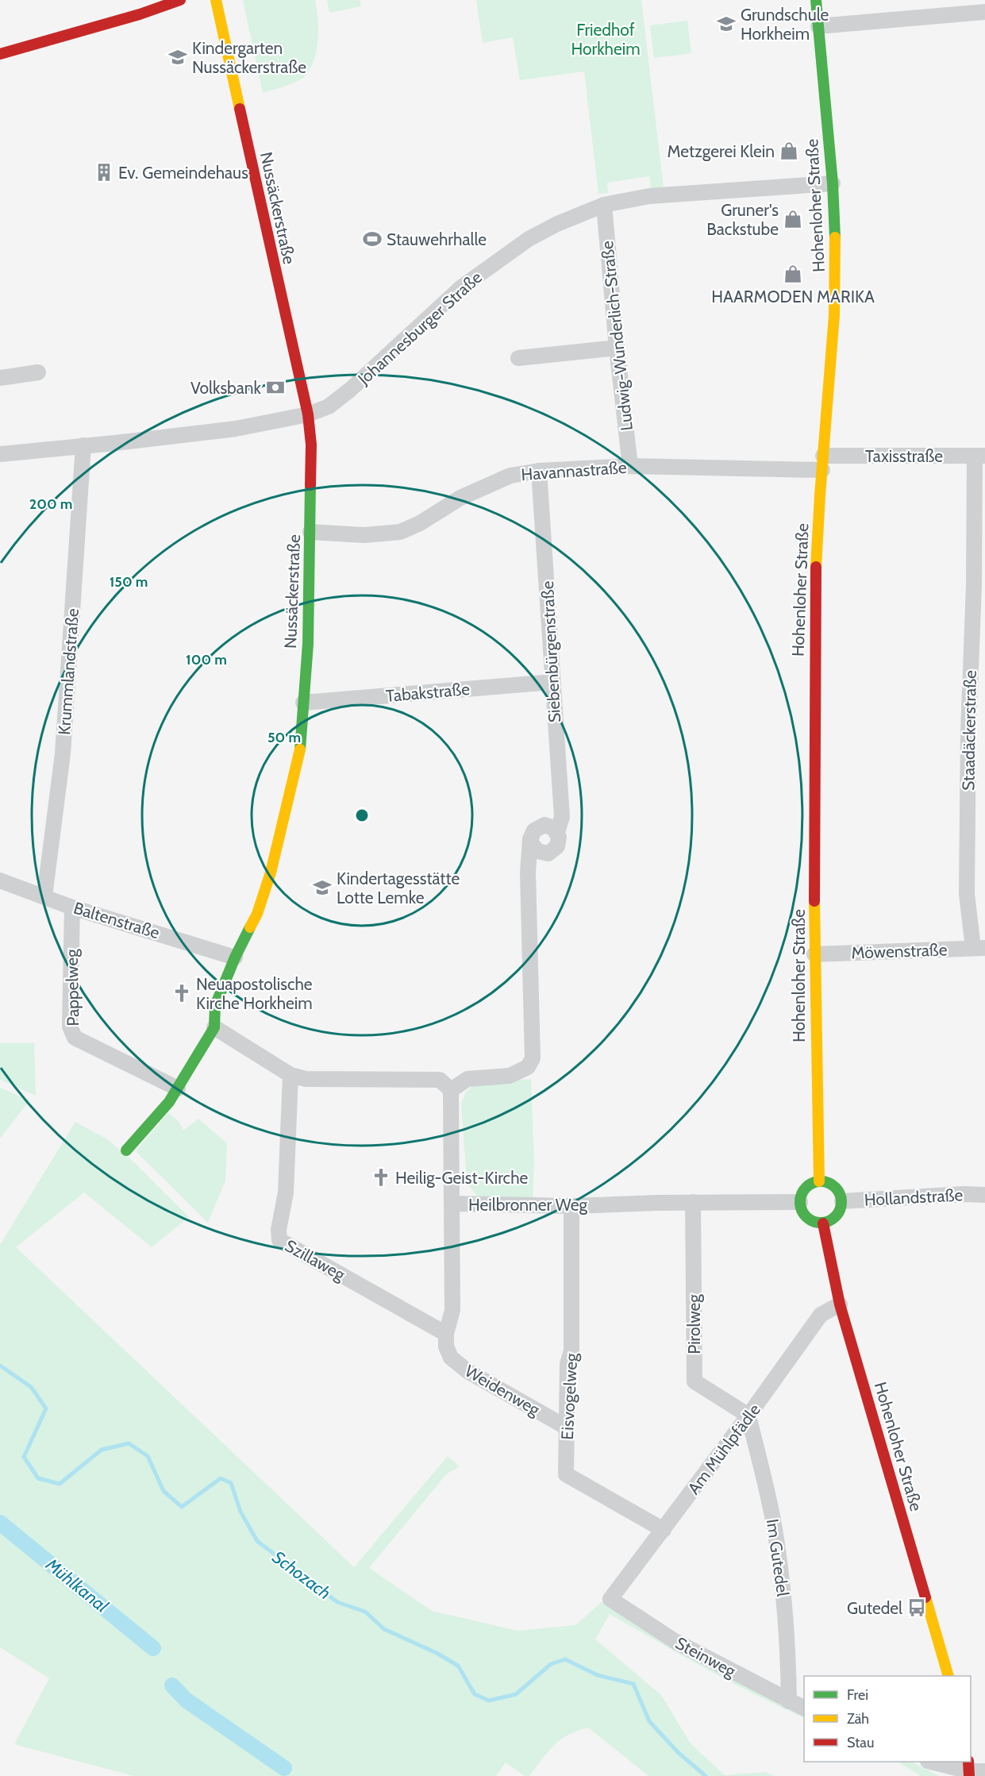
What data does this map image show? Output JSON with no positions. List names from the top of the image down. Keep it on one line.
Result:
{"streets":{"street":["Hohenloher Straße","Nussäckerstraße","Johannesburger Straße","Ludwig-Wunderlich-Straße","Taxisstraße","Havannastraße","Siebenbürgenstraße","Krummlandstraße","Tabakstraße","Staadäckerstraße","Baltenstraße","Möwenstraße","Pappelweg","Hollandstraße","Heilbronner Weg","Szillaweg","Pirolweg","Weidenweg","Eisvogelweg","Am Mühlpfädle","Im Gutedel","Steinweg"]},"crossings":[["Hohenloher Straße","Johannesburger Straße"],["Hohenloher Straße","Taxisstraße"],["Hohenloher Straße","Havannastraße"],["Hohenloher Straße","Möwenstraße"],["Hohenloher Straße","Hollandstraße"],["Hohenloher Straße","Heilbronner Weg"],["Hohenloher Straße","Am Mühlpfädle"],["Nussäckerstraße","Johannesburger Straße"],["Nussäckerstraße","Havannastraße"],["Nussäckerstraße","Tabakstraße"],["Nussäckerstraße","Baltenstraße"],["Nussäckerstraße","Pappelweg"],["Johannesburger Straße","Ludwig-Wunderlich-Straße"],["Johannesburger Straße","Krummlandstraße"],["Ludwig-Wunderlich-Straße","Havannastraße"],["Taxisstraße","Havannastraße"],["Taxisstraße","Staadäckerstraße"],["Havannastraße","Siebenbürgenstraße"],["Siebenbürgenstraße","Tabakstraße"],["Siebenbürgenstraße","Heilbronner Weg"],["Krummlandstraße","Baltenstraße"],["Staadäckerstraße","Möwenstraße"],["Baltenstraße","Pappelweg"],["Hollandstraße","Heilbronner Weg"],["Heilbronner Weg","Pirolweg"],["Heilbronner Weg","Weidenweg"],["Heilbronner Weg","Eisvogelweg"],["Szillaweg","Weidenweg"],["Pirolweg","Am Mühlpfädle"],["Pirolweg","Im Gutedel"],["Weidenweg","Eisvogelweg"],["Eisvogelweg","Am Mühlpfädle"],["Am Mühlpfädle","Im Gutedel"],["Am Mühlpfädle","Steinweg"],["Im Gutedel","Steinweg"]],"water":["Schozach","Mühlkanal"],"parks":["Friedhof Horkheim"],"places":{"school or university":["Grundschule Horkheim","Kindergarten Nussäckerstraße","Kindertagesstätte Lotte Lemke"],"shop":["Metzgerei Klein","Gruner's Backstube","HAARMODEN MARIKA"],"building":["Ev. Gemeindehaus"],"sports":["Stauwehrhalle"],"bank":["Volksbank"],"church":["Neuapostolische Kirche Horkheim","Heilig-Geist-Kirche"],"bus stop":["Gutedel"]},"legend":["Frei","Zäh","Stau"],"rings":["200 m","150 m","100 m","50 m"]}
